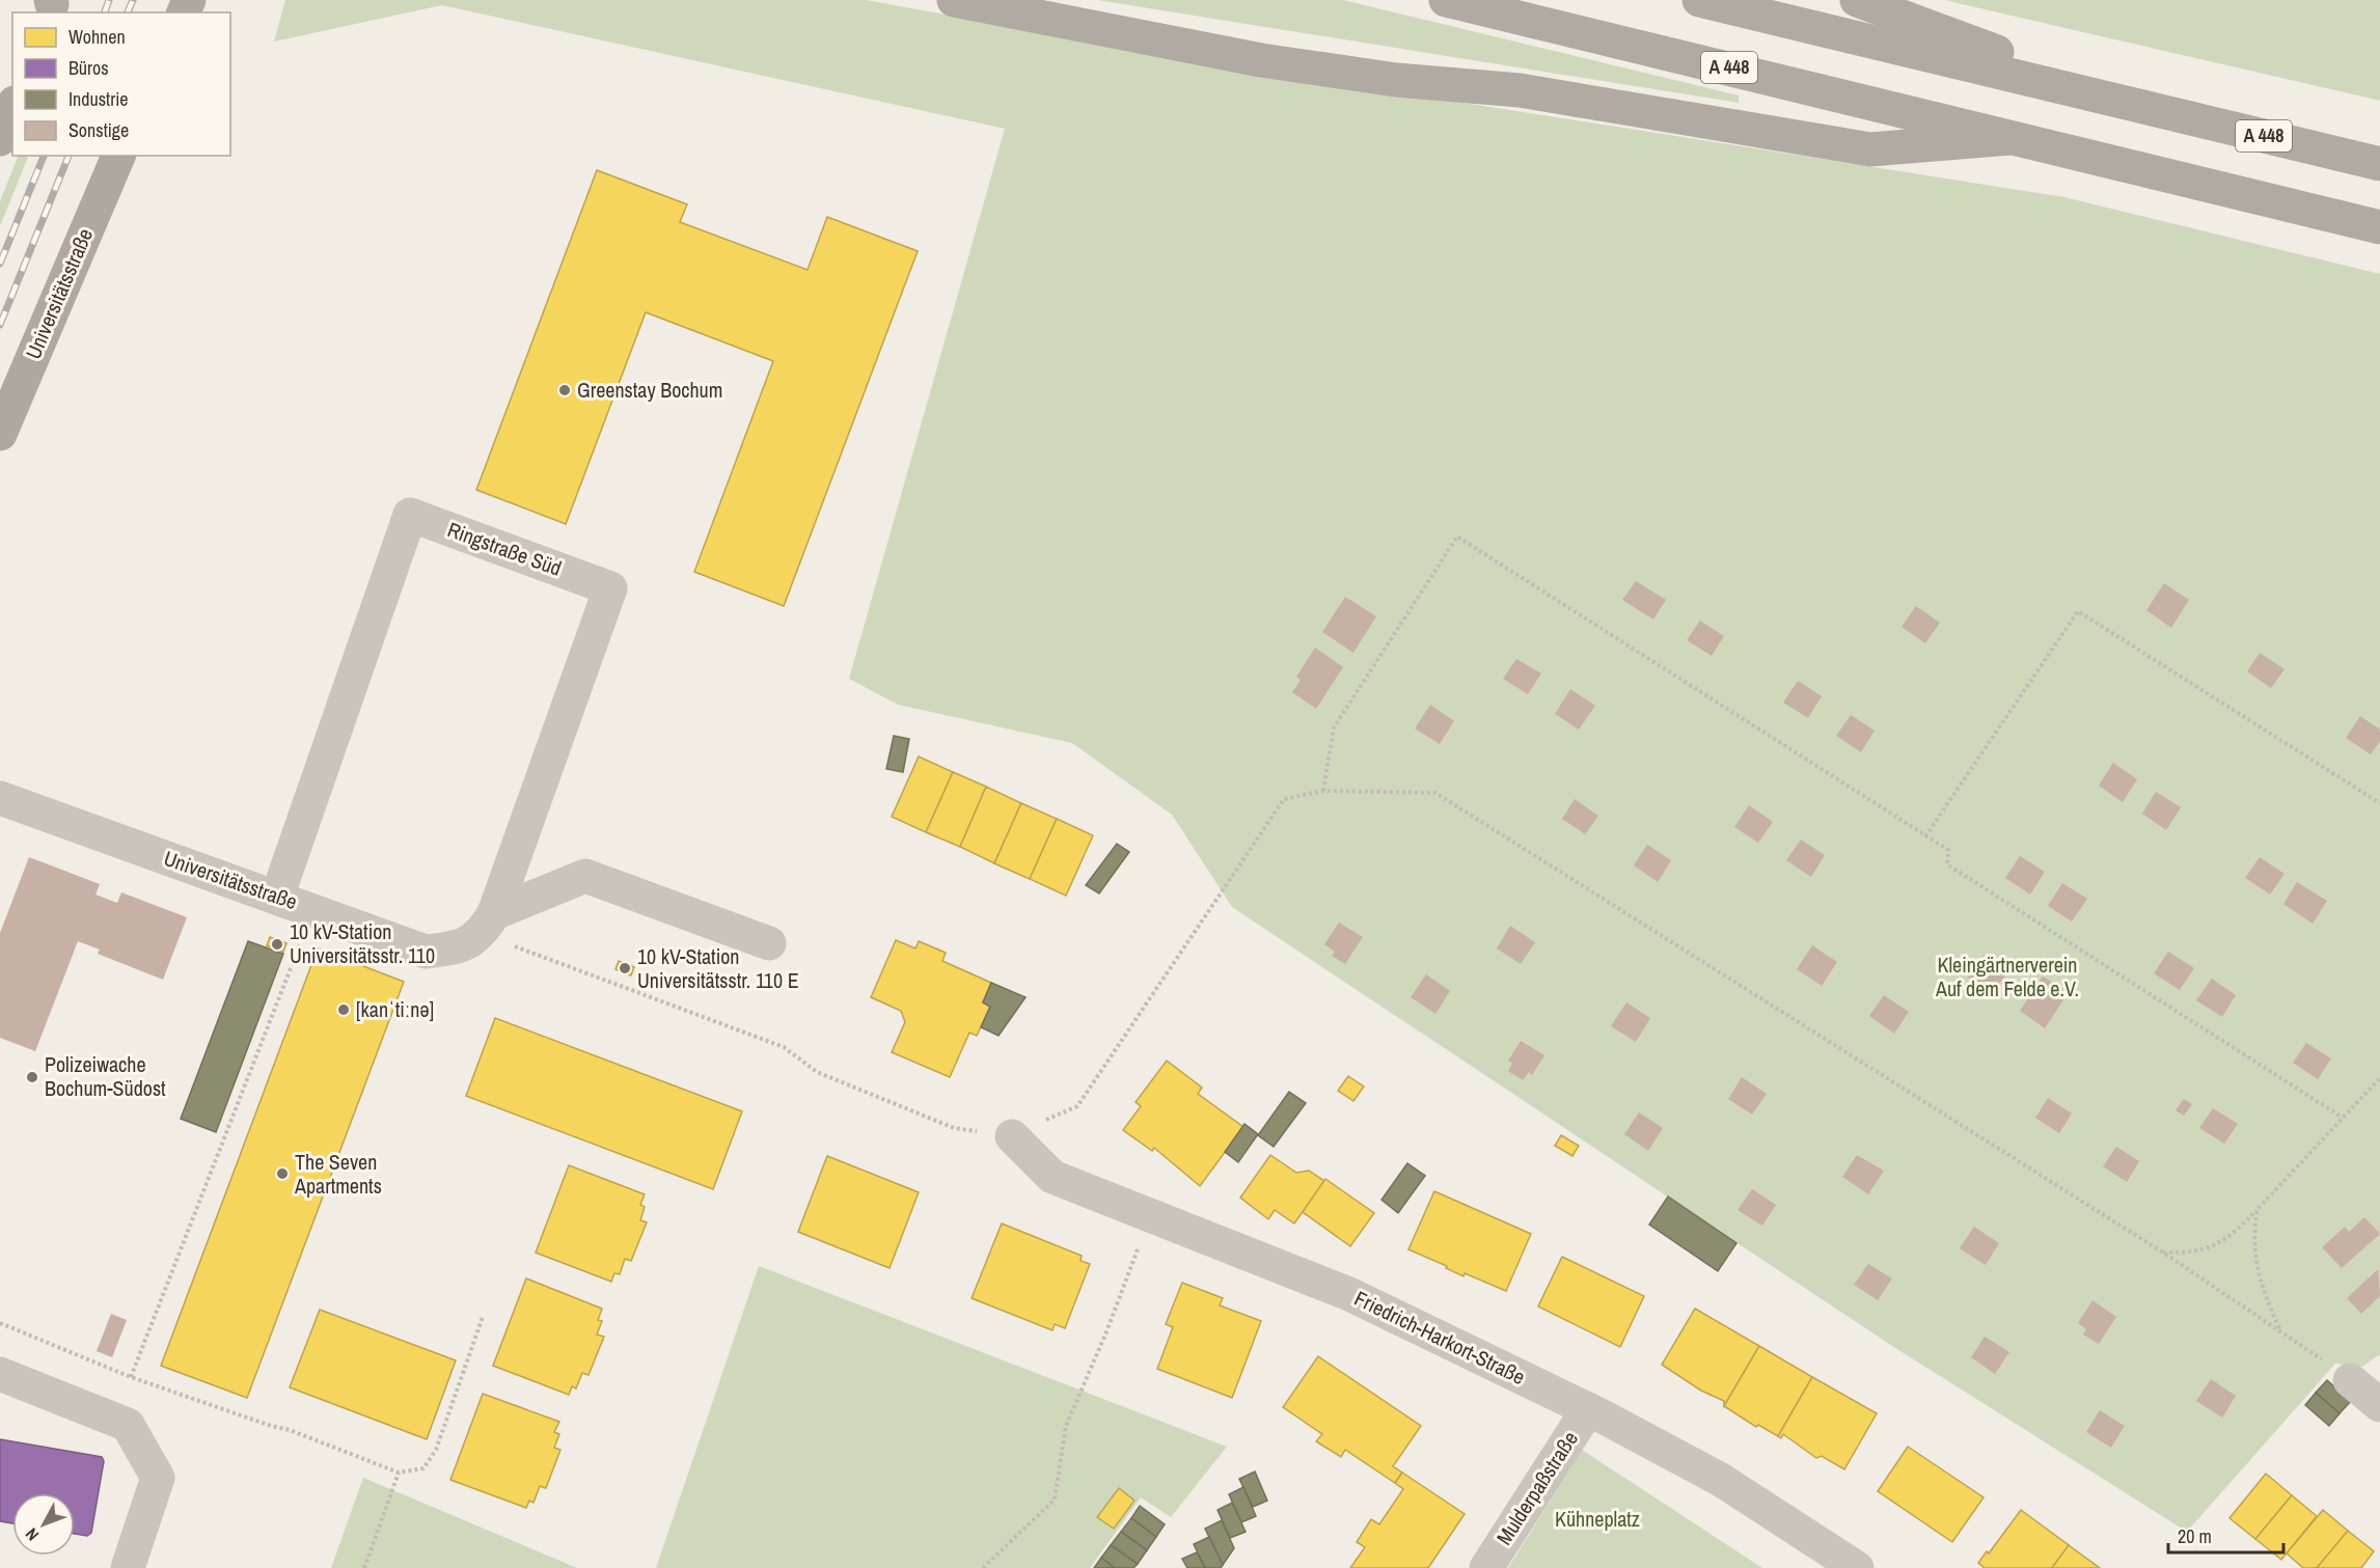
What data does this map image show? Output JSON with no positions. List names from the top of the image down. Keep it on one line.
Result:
{"streets":{"highway":["A 448"],"main road":["Universitätsstraße"],"street":["Ringstraße Süd","Friedrich-Harkort-Straße","Mulderpaßstraße"]},"crossings":[["Universitätsstraße","Ringstraße Süd"],["Friedrich-Harkort-Straße","Mulderpaßstraße"]],"parks":["Kleingärtnerverein Auf dem Felde e.V.","Kühneplatz"],"places":["Greenstay Bochum","10 kV-Station Universitätsstr. 110","10 kV-Station Universitätsstr. 110 E","[kanˈtiːnə]","Polizeiwache Bochum-Südost","The Seven Apartments"],"legend":["Wohnen","Büros","Industrie","Sonstige"],"scale_bar":"20 m","north":"bottom left"}
